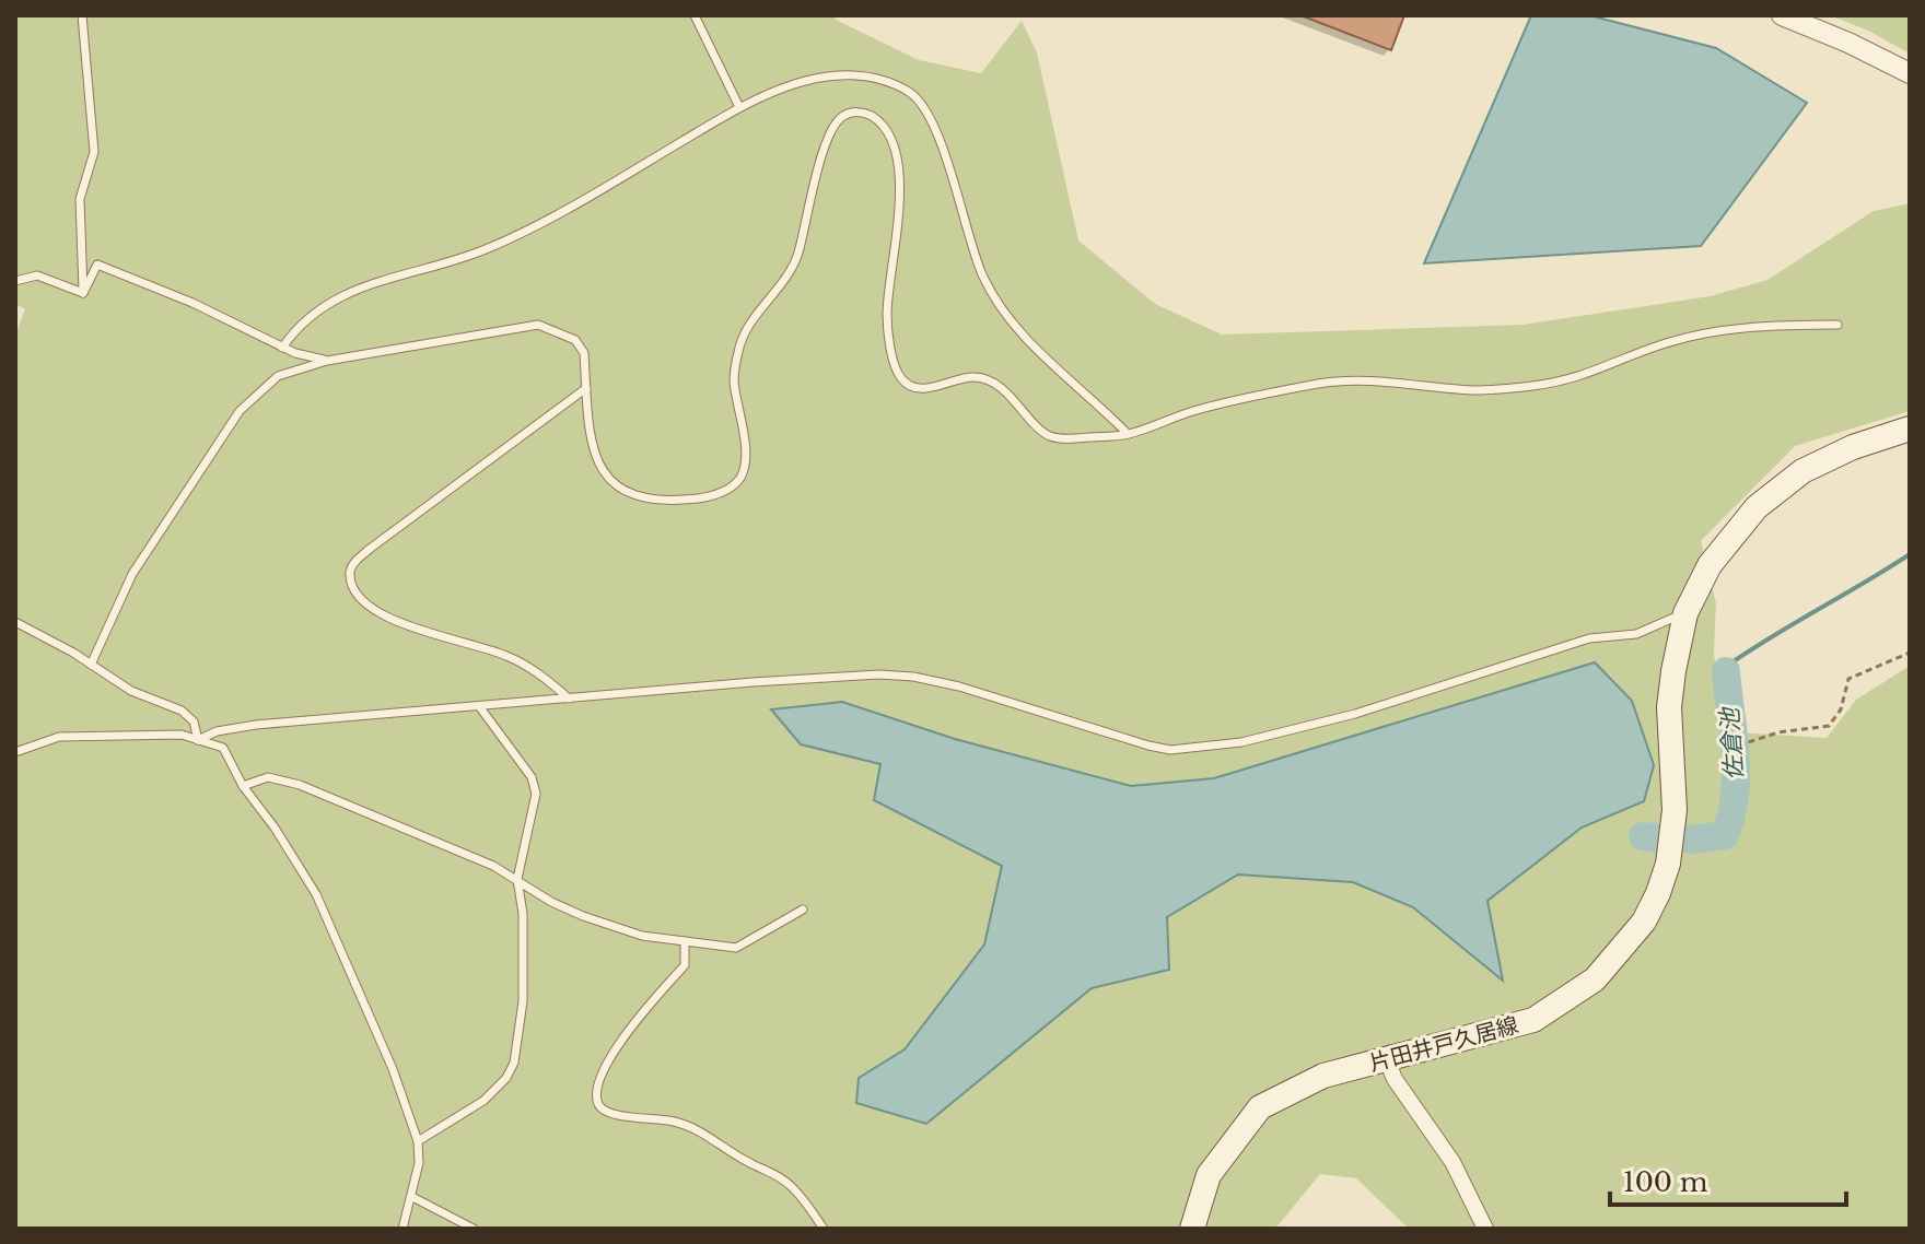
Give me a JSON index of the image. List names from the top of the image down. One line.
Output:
{"streets":{"main road":["片田井戸久居線"]},"water":["佐倉池"],"scale_bar":"100 m"}
